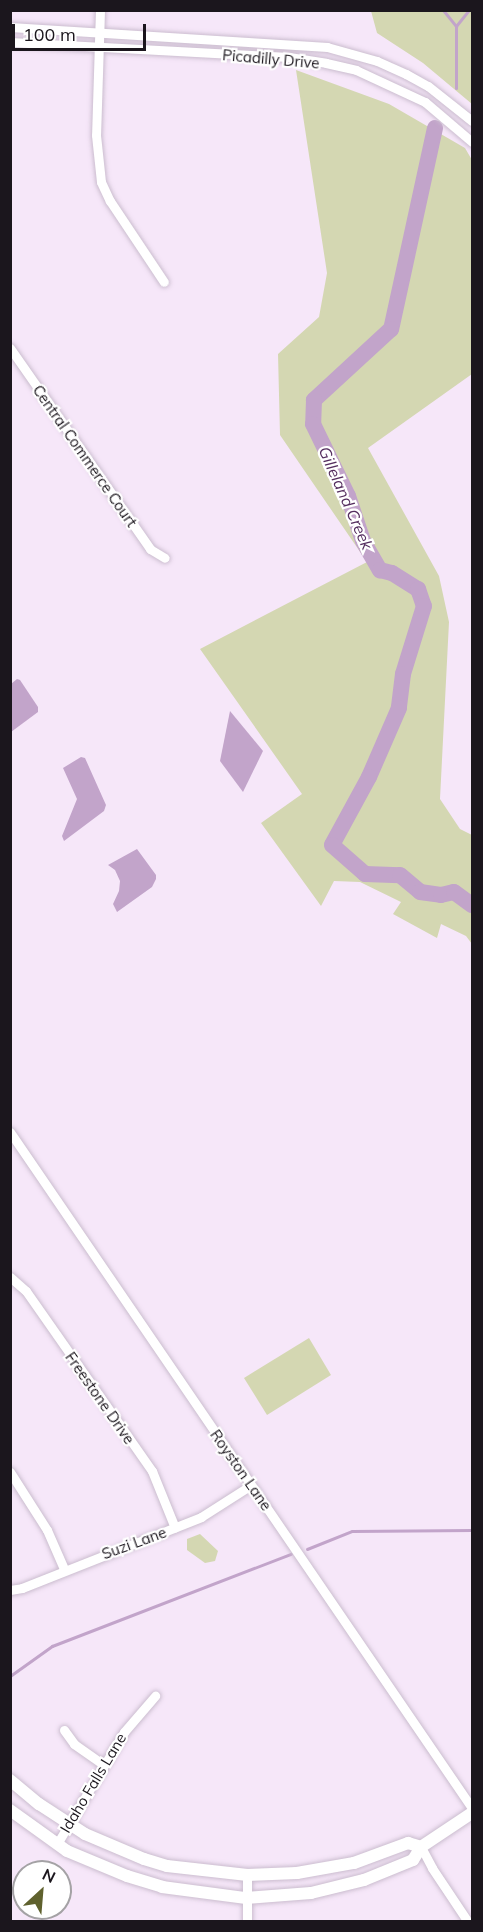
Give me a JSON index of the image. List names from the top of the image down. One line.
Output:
{"streets":{"street":["Picadilly Drive","Central Commerce Court","Freestone Drive","Royston Lane","Suzi Lane","Idaho Falls Lane"]},"crossings":[["Freestone Drive","Suzi Lane"],["Royston Lane","Suzi Lane"]],"water":["Gilleland Creek"],"scale_bar":"100 m","north":"top right"}
